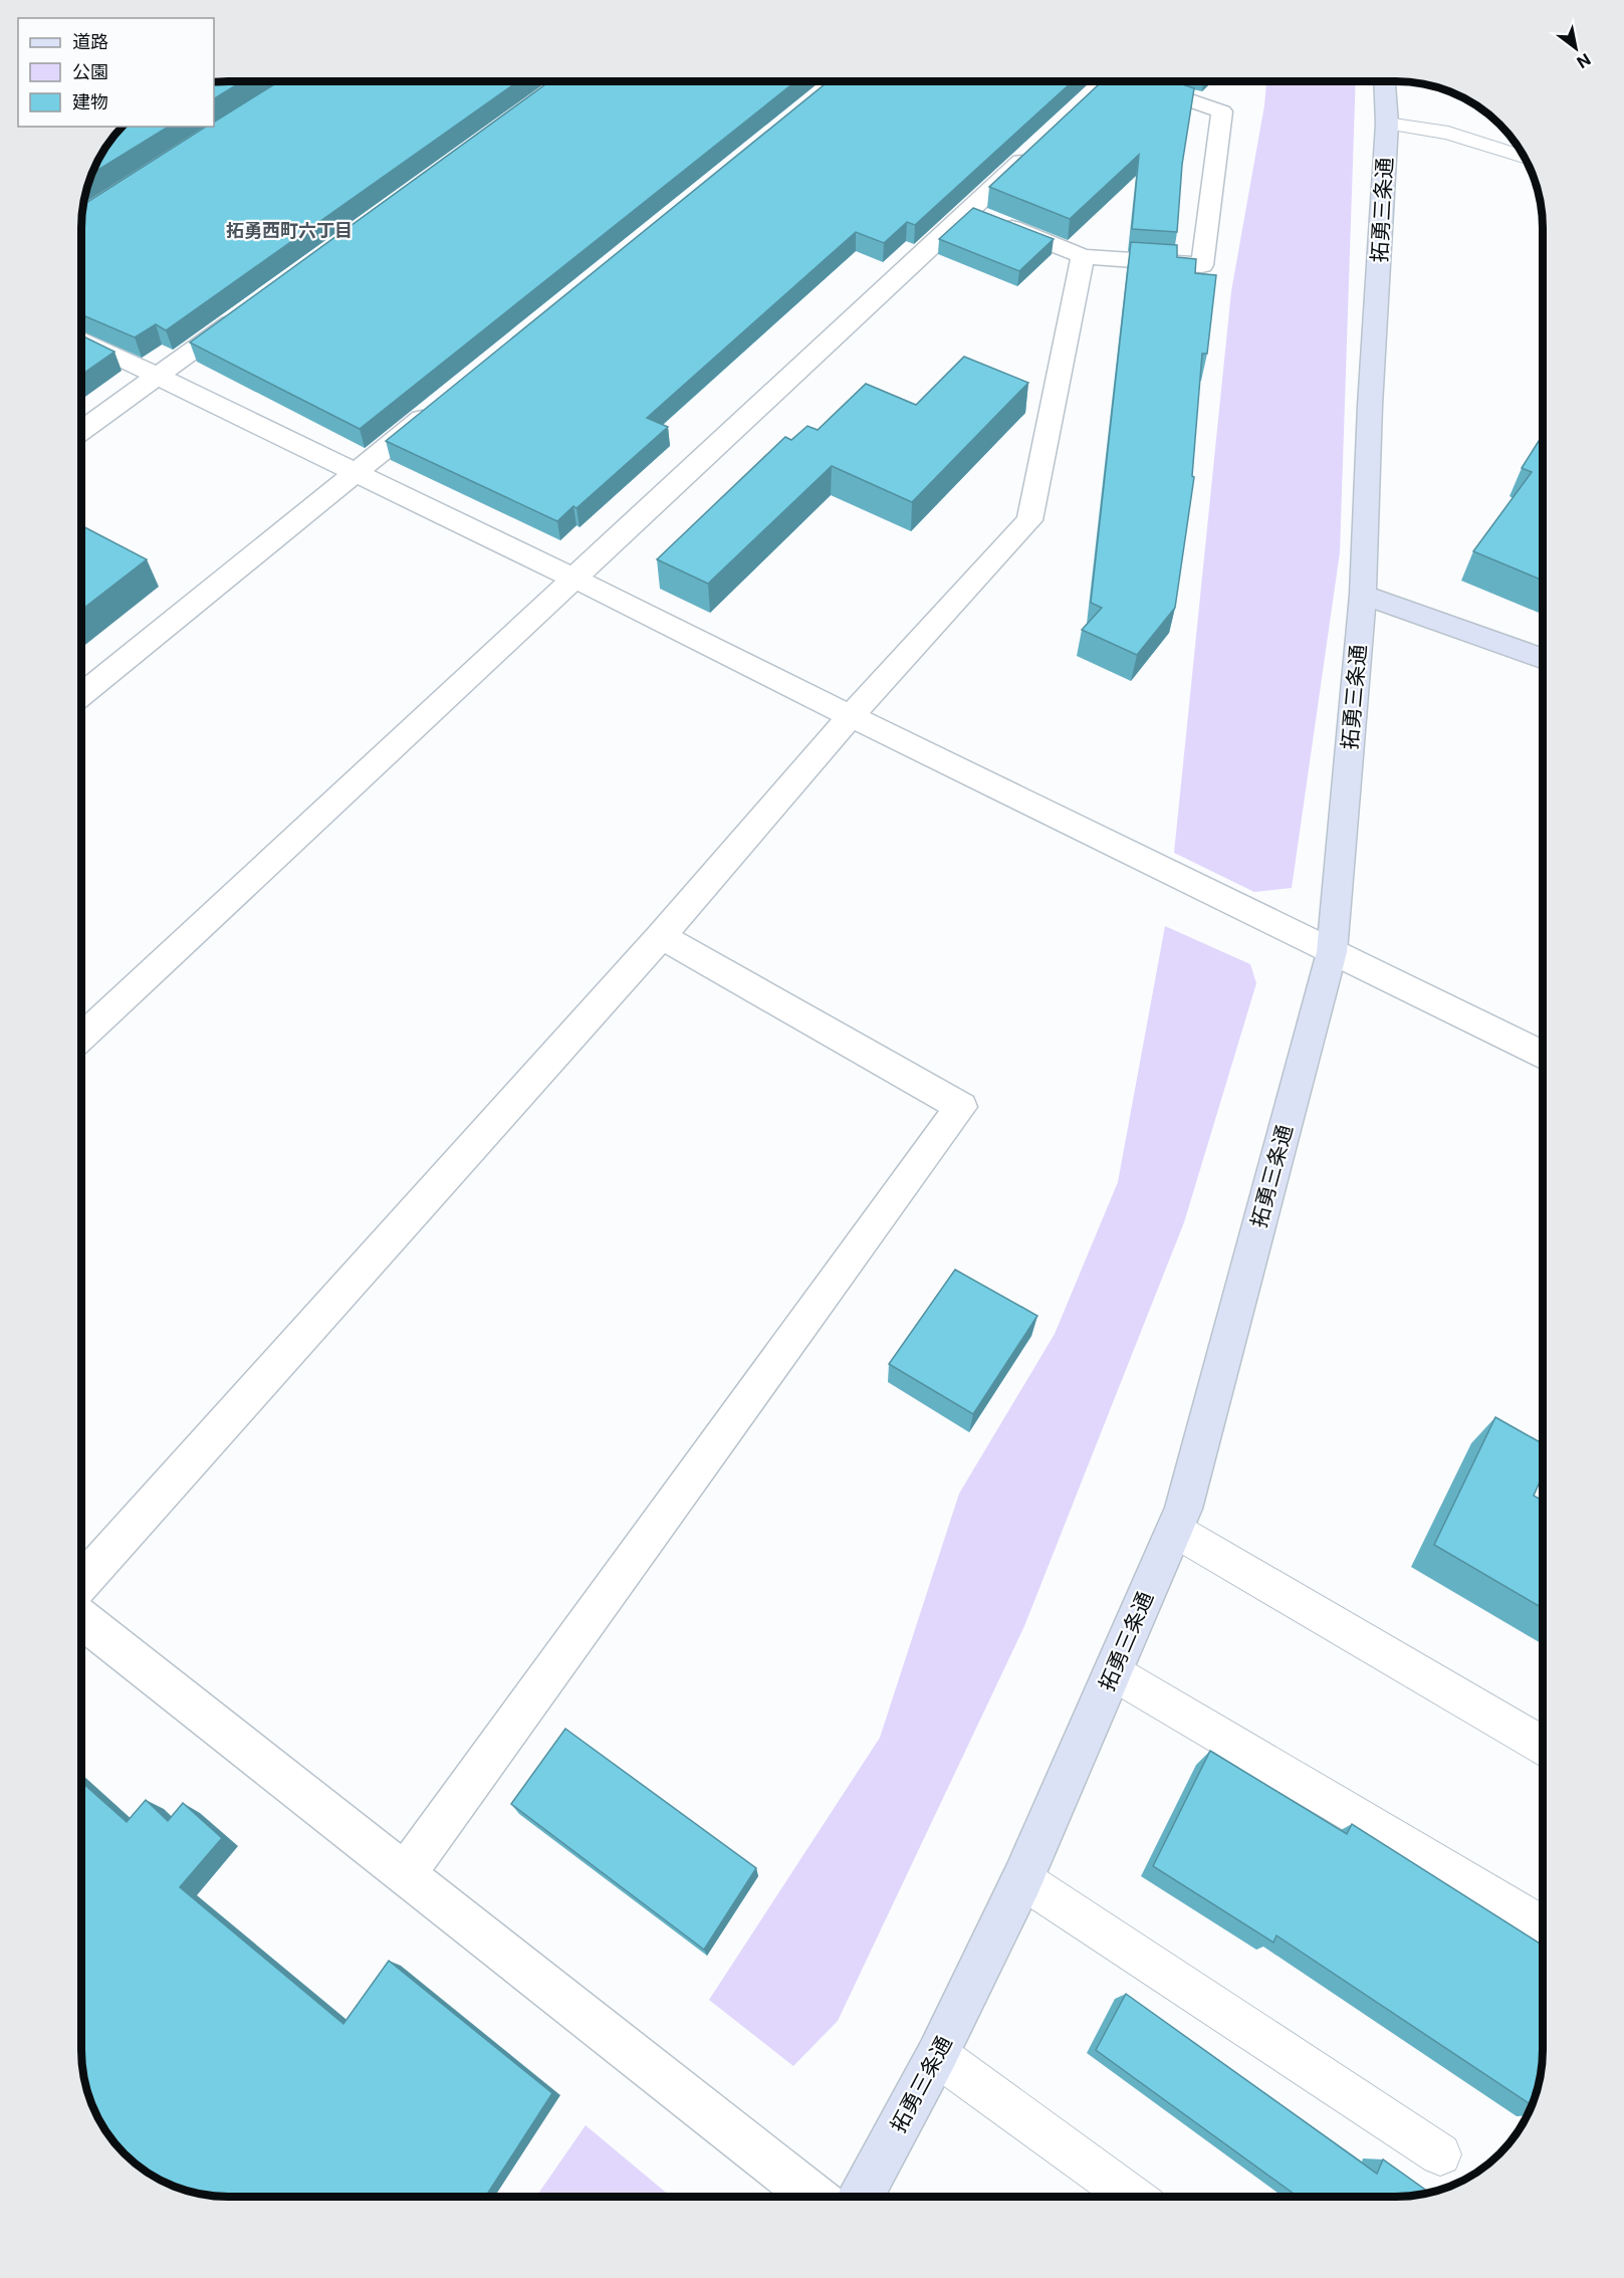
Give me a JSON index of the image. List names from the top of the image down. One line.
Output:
{"streets":{"street":["拓勇三条通"]},"districts":["拓勇西町六丁目"],"legend":["道路","公園","建物"],"north":"bottom right"}
